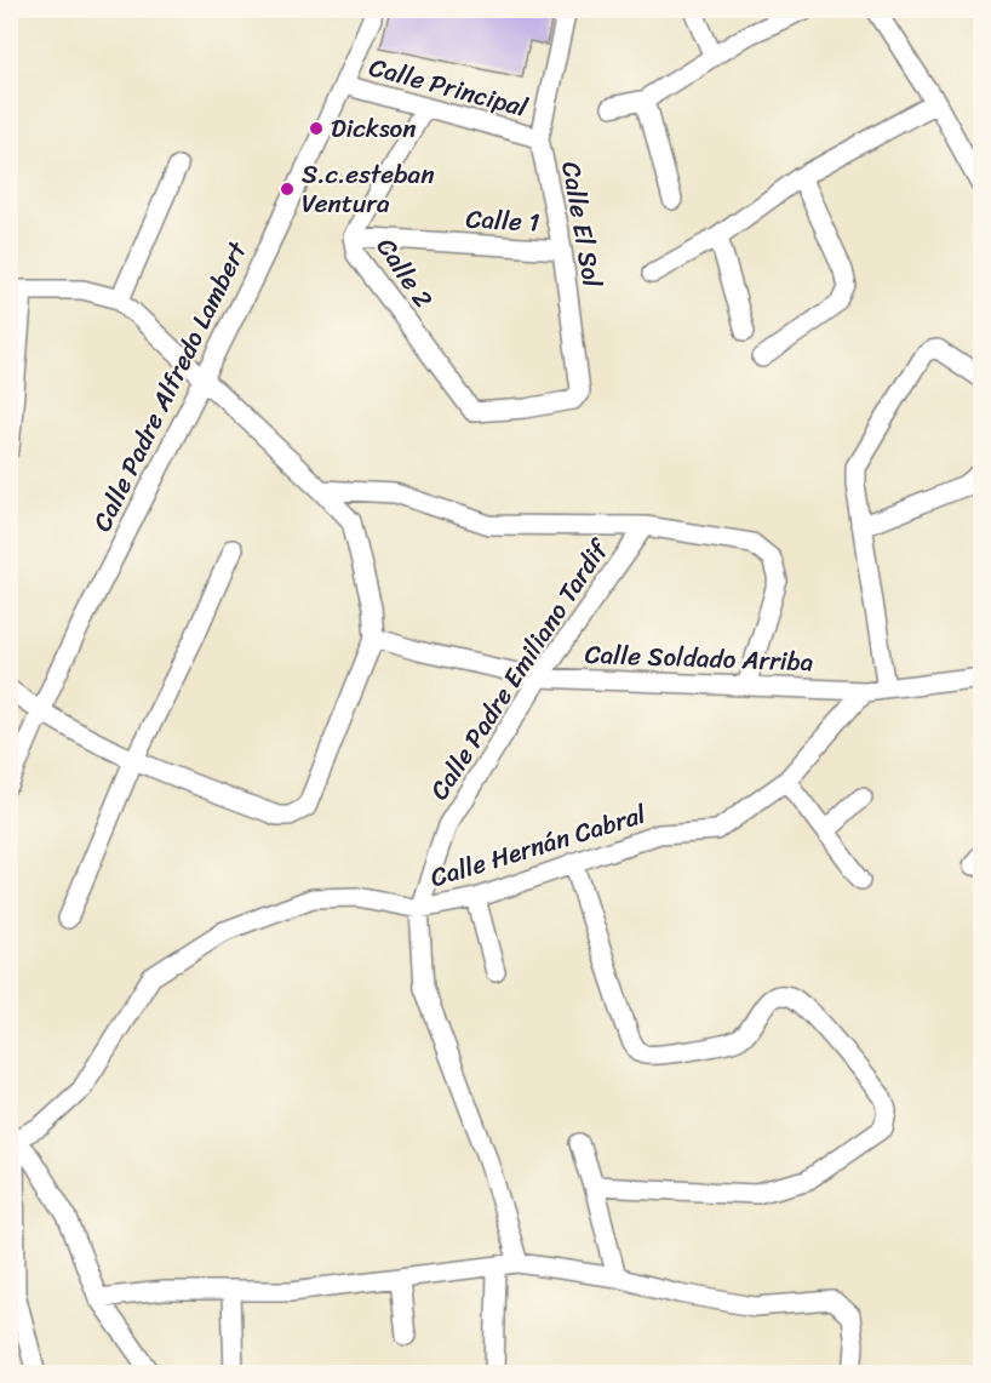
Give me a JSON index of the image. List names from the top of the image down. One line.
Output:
{"streets":{"street":["Calle Principal","Calle 1","Calle El Sol","Calle 2","Calle Padre Alfredo Lambert","Calle Soldado Arriba","Calle Padre Emiliano Tardif","Calle Hernán Cabral"]},"crossings":[["Calle Principal","Calle El Sol"],["Calle Principal","Calle 2"],["Calle Principal","Calle Padre Alfredo Lambert"],["Calle 1","Calle El Sol"],["Calle 1","Calle 2"],["Calle El Sol","Calle 2"],["Calle Soldado Arriba","Calle Padre Emiliano Tardif"],["Calle Soldado Arriba","Calle Hernán Cabral"],["Calle Padre Emiliano Tardif","Calle Hernán Cabral"]],"places":["Dickson","S.c.esteban Ventura"]}
